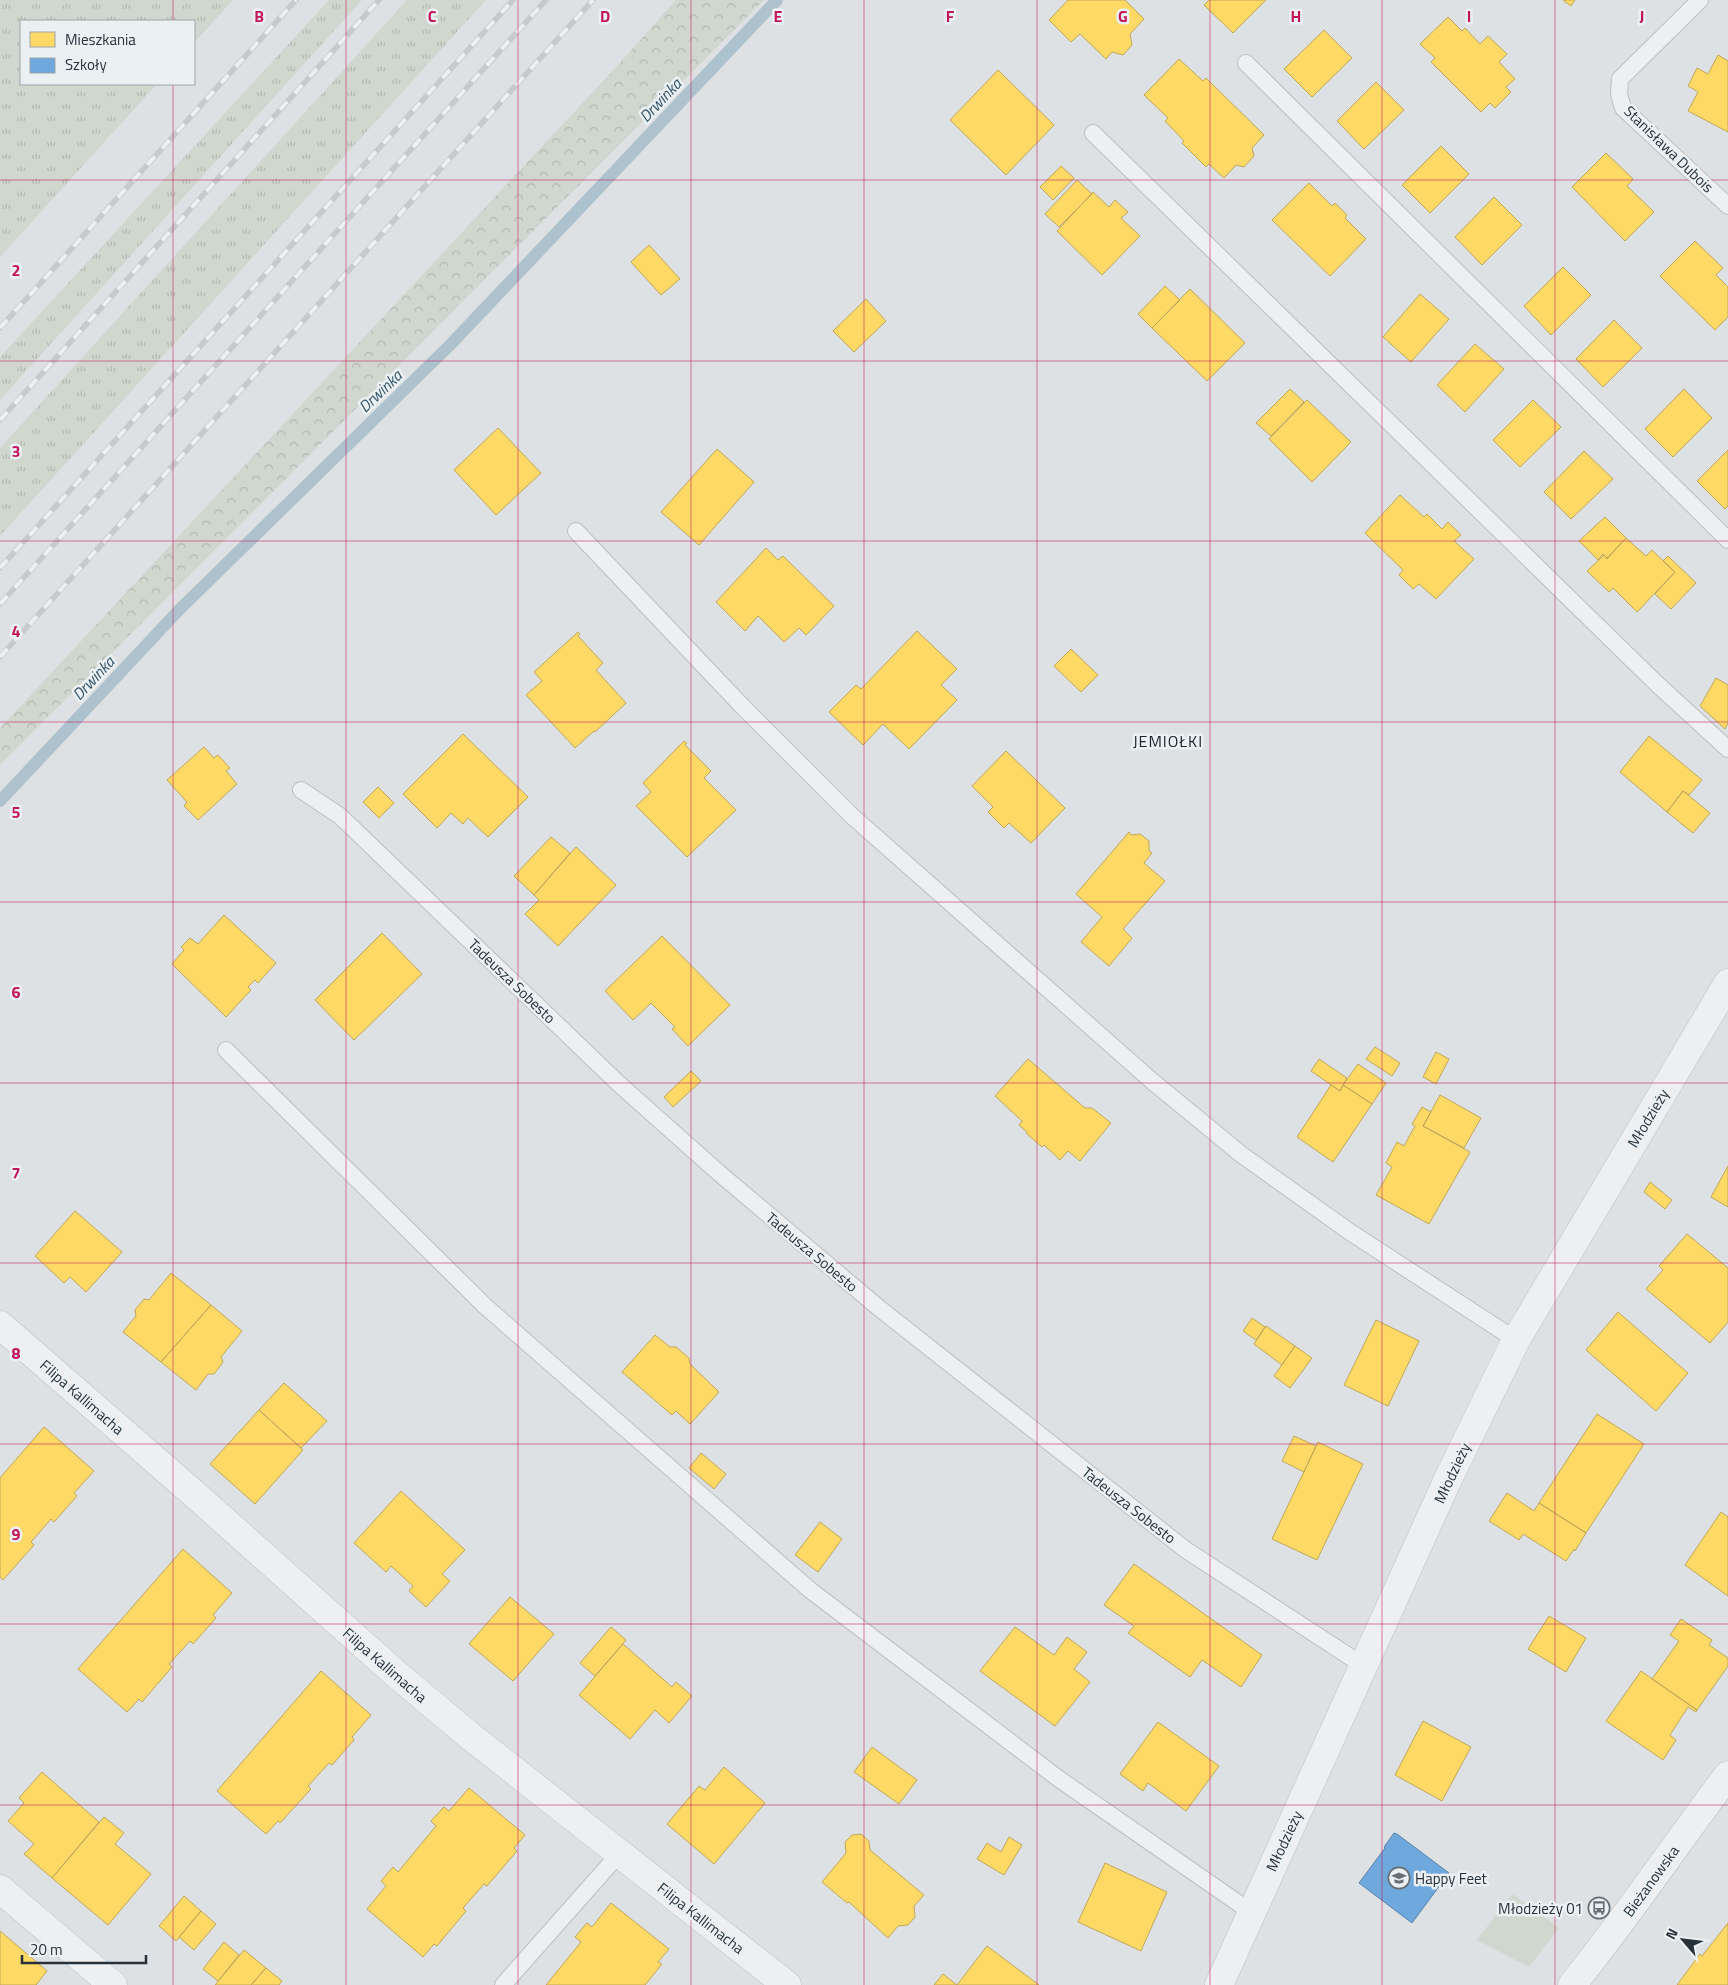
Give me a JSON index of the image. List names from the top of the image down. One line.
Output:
{"streets":{"street":["Młodzieży","Filipa Kallimacha","Bieżanowska"],"lane":["Stanisława Dubois","Tadeusza Sobesto"]},"crossings":[["Tadeusza Sobesto","Młodzieży"]],"districts":["JEMIOŁKI"],"water":["Drwinka"],"places":{"school or university":["Happy Feet"],"bus stop":["Młodzieży 01"]},"legend":["Mieszkania","Szkoły"],"scale_bar":"20 m","north":"top left","grid":{"columns":["B","C","D","E","F","G","H","I","J"],"rows":["2","3","4","5","6","7","8","9"]}}
